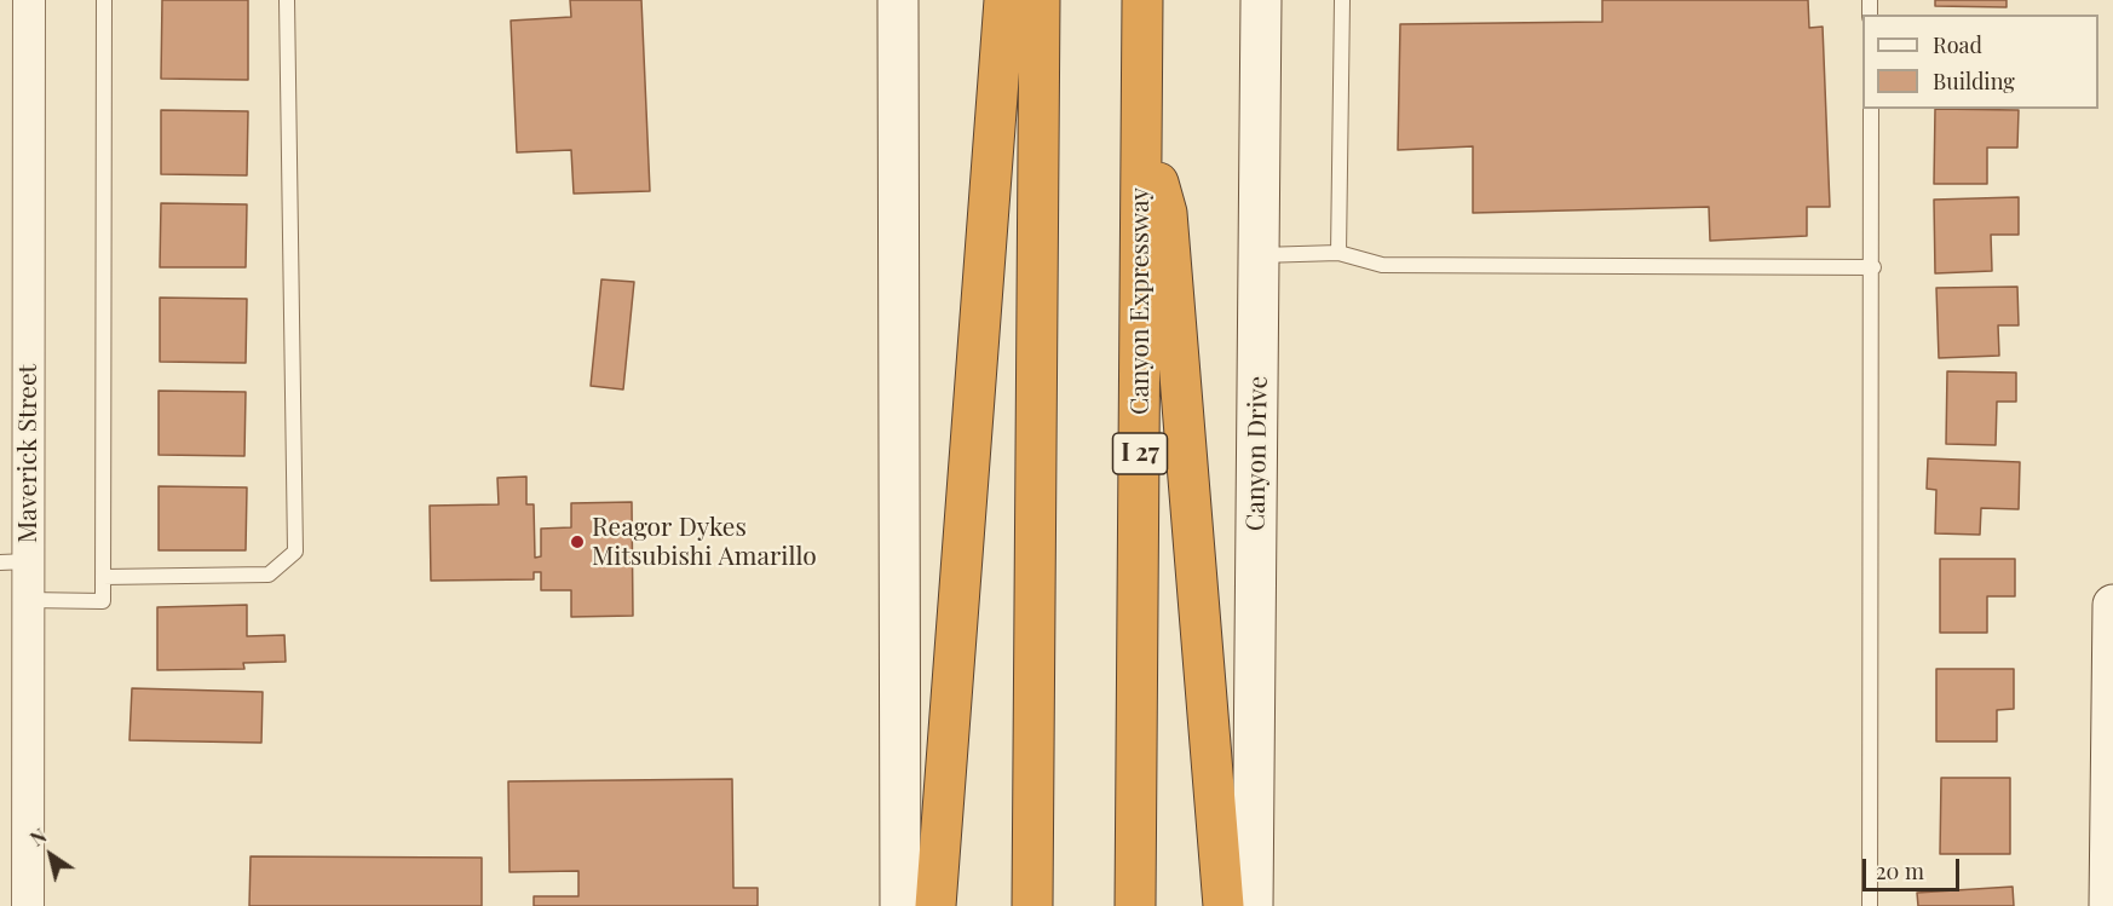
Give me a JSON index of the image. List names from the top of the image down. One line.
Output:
{"streets":{"highway":["Canyon Expressway","I 27"],"main road":["Canyon Drive"],"street":["Maverick Street"]},"places":["Reagor Dykes Mitsubishi Amarillo"],"legend":["Road","Building"],"scale_bar":"20 m","north":"top left"}
